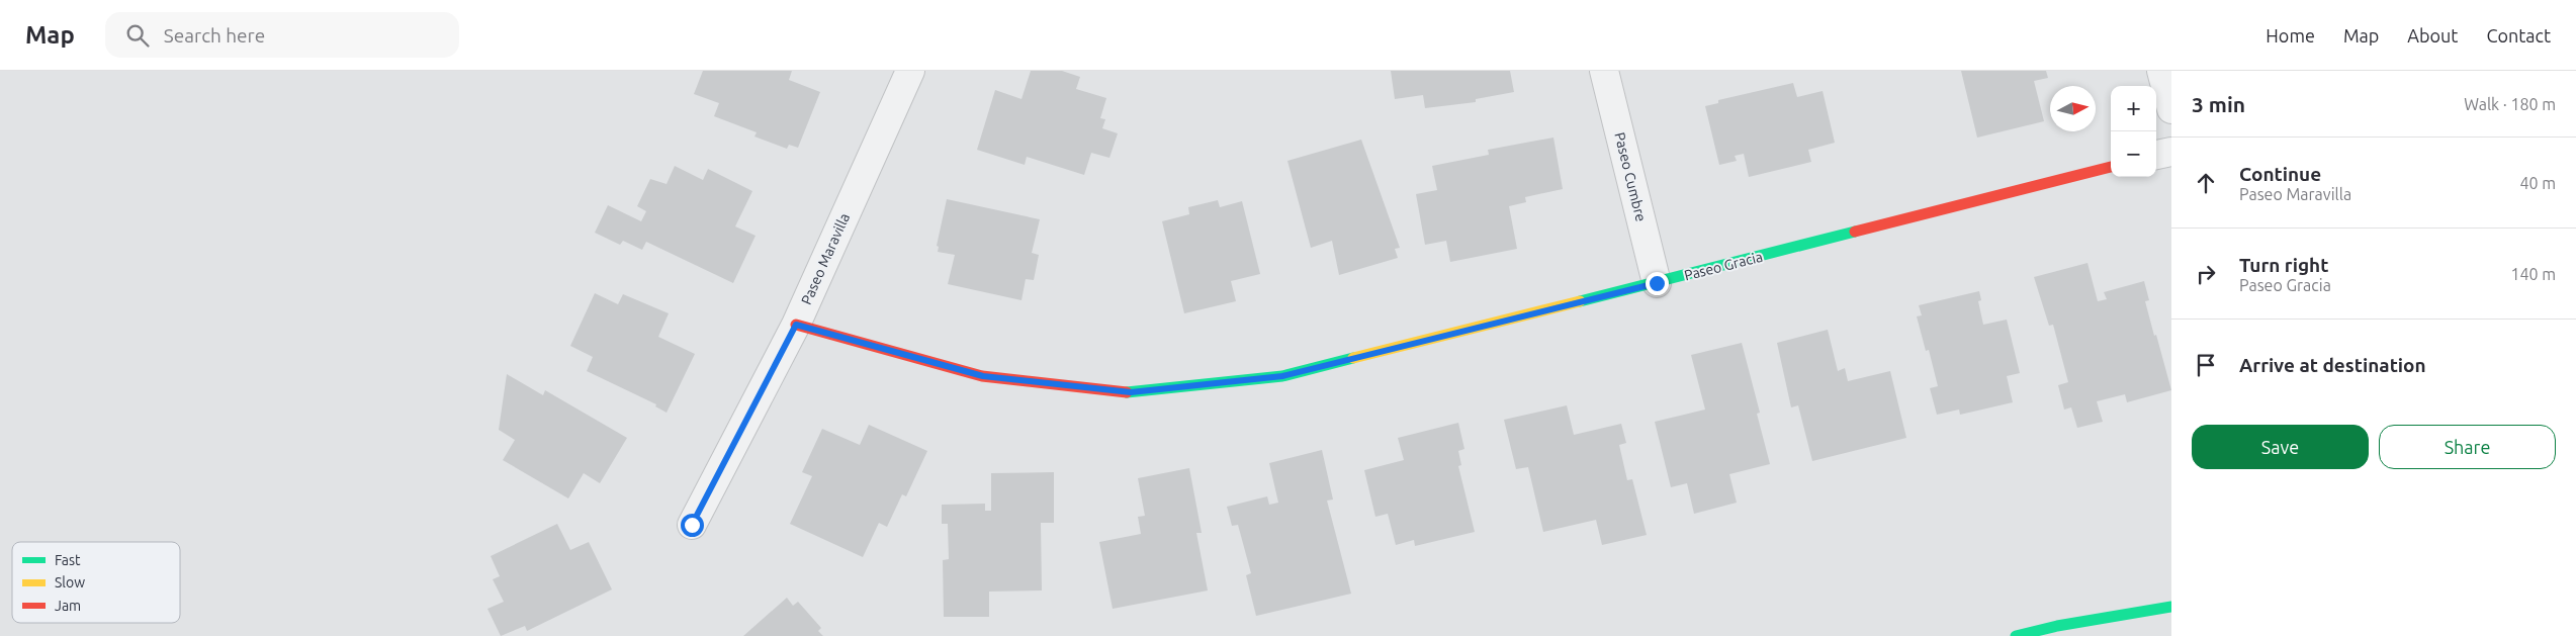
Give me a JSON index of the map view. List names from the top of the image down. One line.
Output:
{"streets":{"street":["Paseo Cumbre","Paseo Maravilla","Paseo Gracia"]},"crossings":[["Paseo Cumbre","Paseo Gracia"],["Paseo Maravilla","Paseo Gracia"]],"legend":["Fast","Slow","Jam"],"north":"right","page":{"header":"Map","search":"Search here","nav":["Home","Map","About","Contact"],"heading":["3 min","Walk · 180 m"],"map_buttons":["+","−"],"list":[["Continue","Paseo Maravilla","40 m"],["Turn right","Paseo Gracia","140 m"],"Arrive at destination"],"buttons":["Save","Share"]}}
